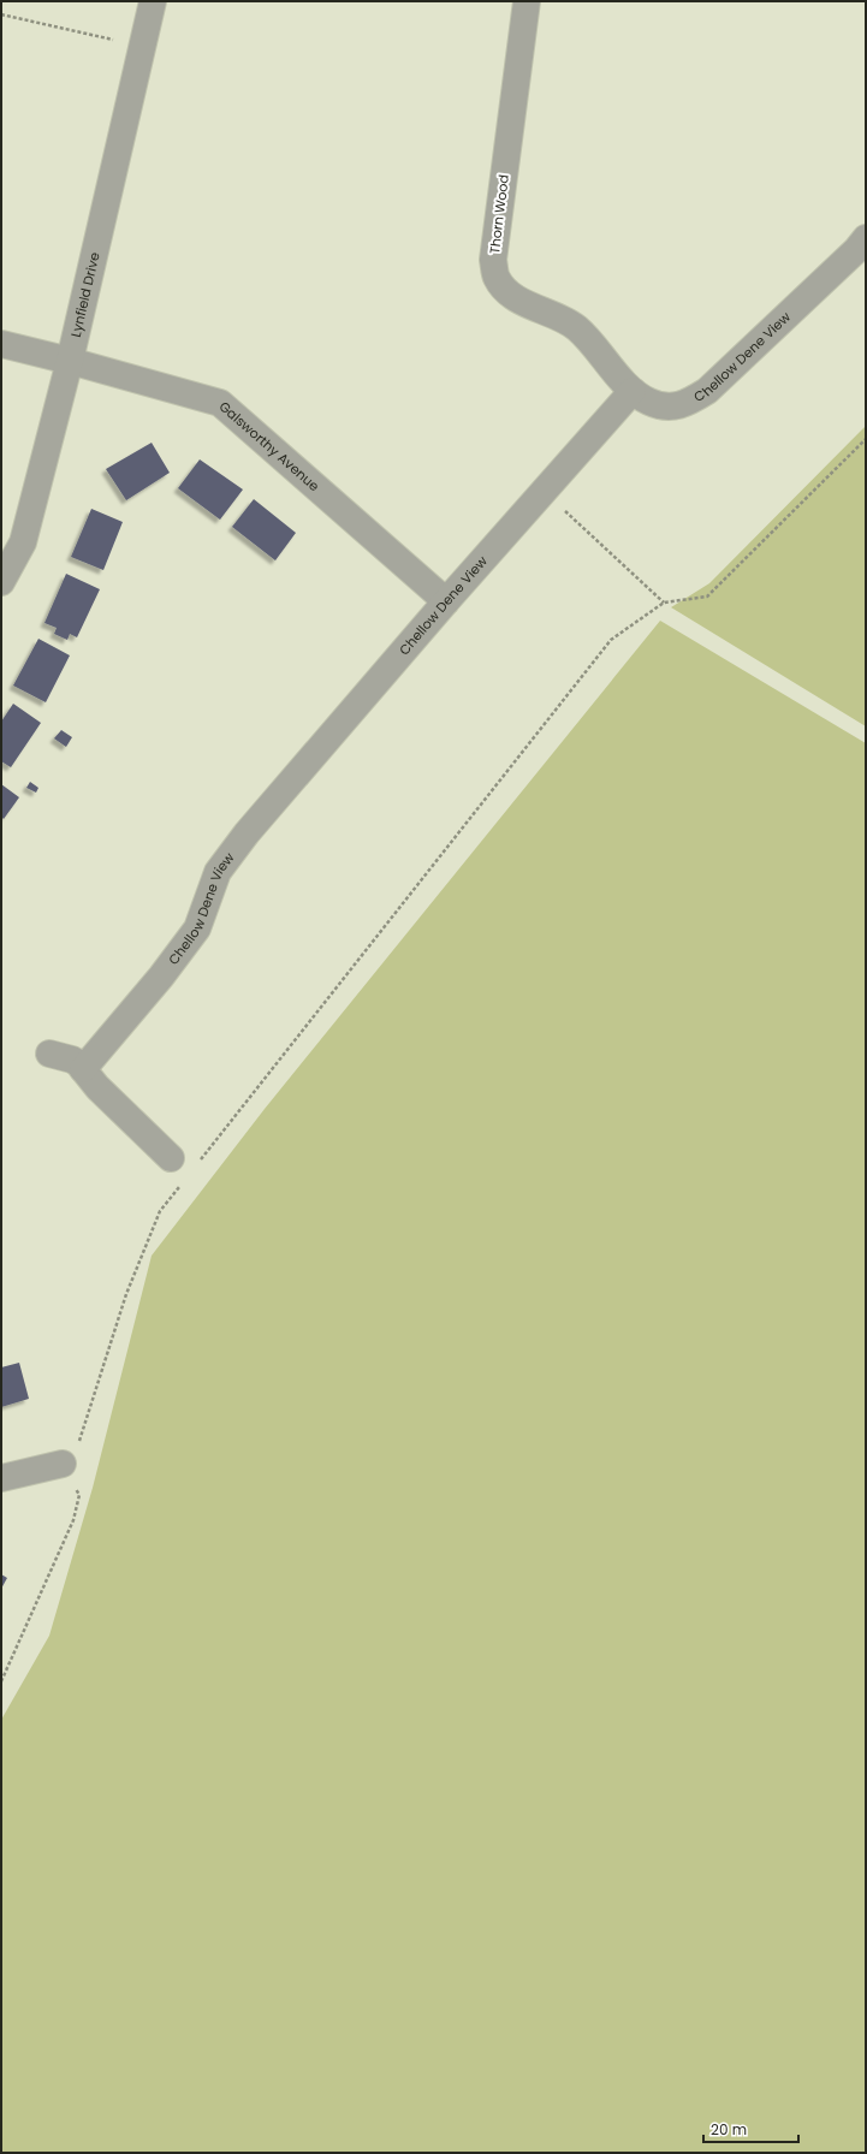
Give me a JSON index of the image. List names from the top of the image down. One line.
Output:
{"streets":{"street":["Thorn Wood","Lynfield Drive","Chellow Dene View","Galsworthy Avenue"]},"crossings":[["Thorn Wood","Chellow Dene View"],["Lynfield Drive","Galsworthy Avenue"],["Chellow Dene View","Galsworthy Avenue"]],"scale_bar":"20 m"}
